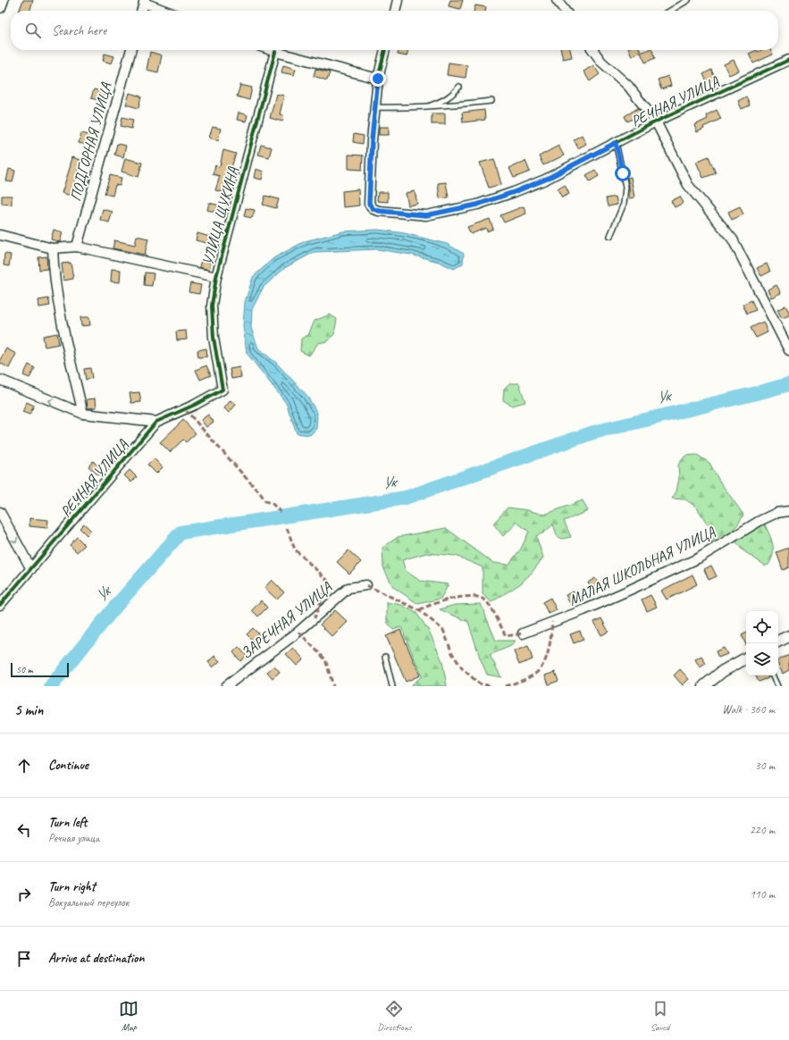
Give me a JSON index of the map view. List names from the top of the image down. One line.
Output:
{"streets":{"street":["РЕЧНАЯ УЛИЦА","ПОДГОРНАЯ УЛИЦА","УЛИЦА ЩУКИНА","МАЛАЯ ШКОЛЬНАЯ УЛИЦА","ЗАРЕЧНАЯ УЛИЦА"]},"crossings":[["РЕЧНАЯ УЛИЦА","УЛИЦА ЩУКИНА"]],"water":["Ук"],"scale_bar":"50 m","page":{"search":"Search here","scale":"50 m","heading":["5 min","Walk · 360 m"],"list":[["Continue","30 m"],["Turn left","Речная улица","220 m"],["Turn right","Вокзальный переулок","110 m"],"Arrive at destination"],"nav":["Map","Directions","Saved"]}}
